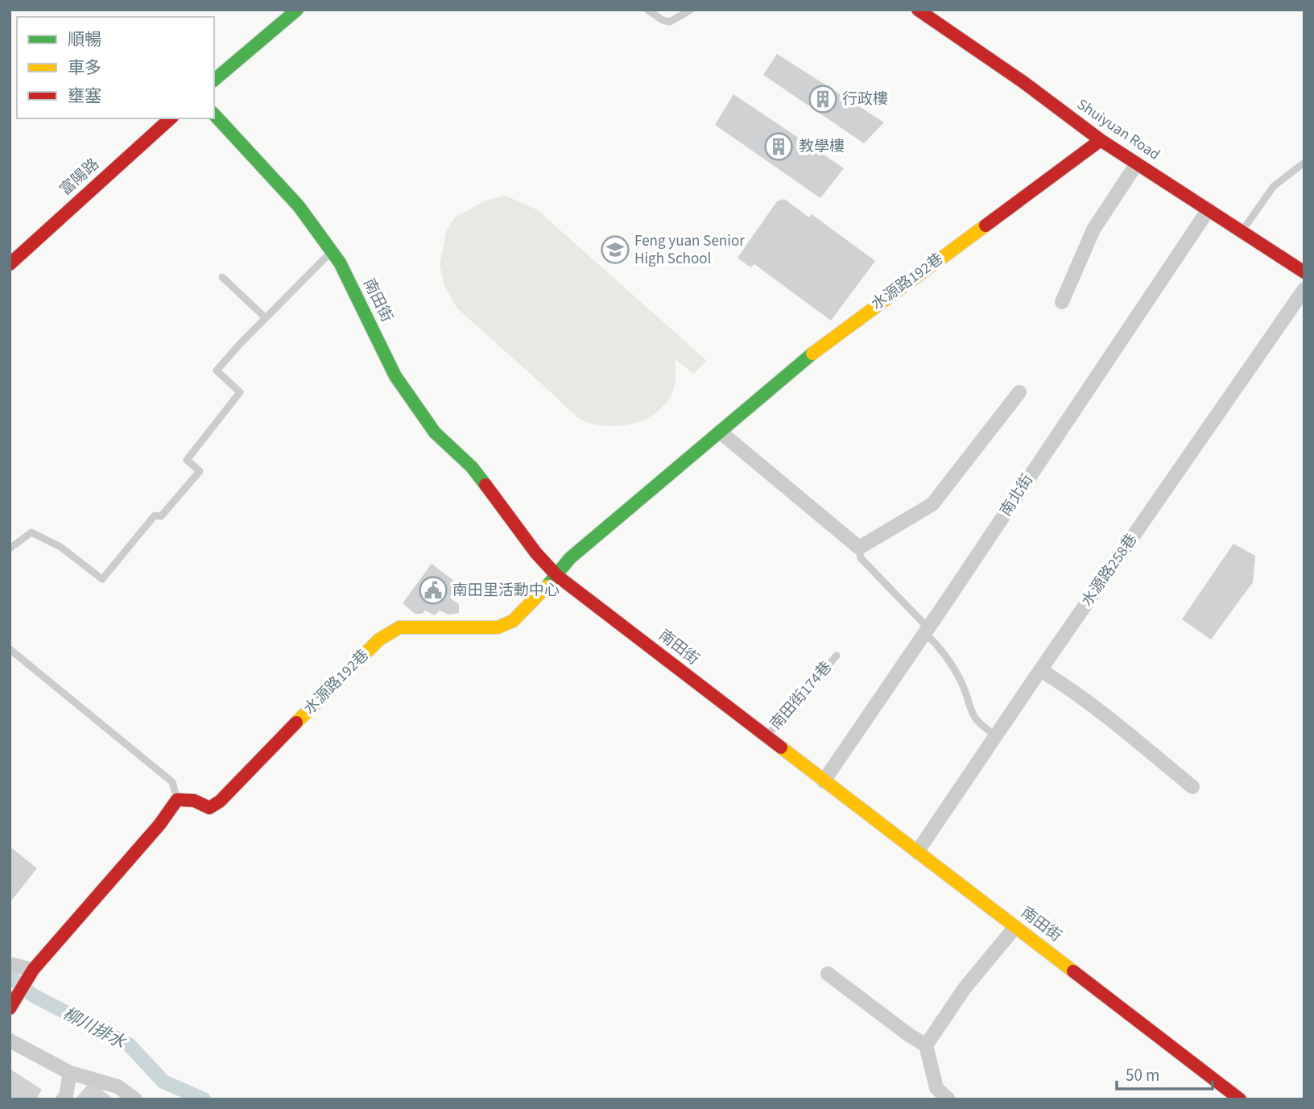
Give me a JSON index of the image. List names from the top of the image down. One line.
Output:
{"streets":{"street":["Shuiyuan Road","富陽路","水源路192巷","南田街","南北街","水源路258巷"],"lane":["南田街174巷"]},"crossings":[["Shuiyuan Road","水源路192巷"],["Shuiyuan Road","南北街"],["水源路192巷","南田街"],["南田街","南北街"],["南田街","水源路258巷"],["南田街","南田街174巷"]],"water":["柳川排水"],"places":{"building":["行政樓","教學樓"],"school or university":["Feng yuan Senior High School"],"public building":["南田里活動中心"]},"legend":["順暢","車多","壅塞"],"scale_bar":"50 m"}
